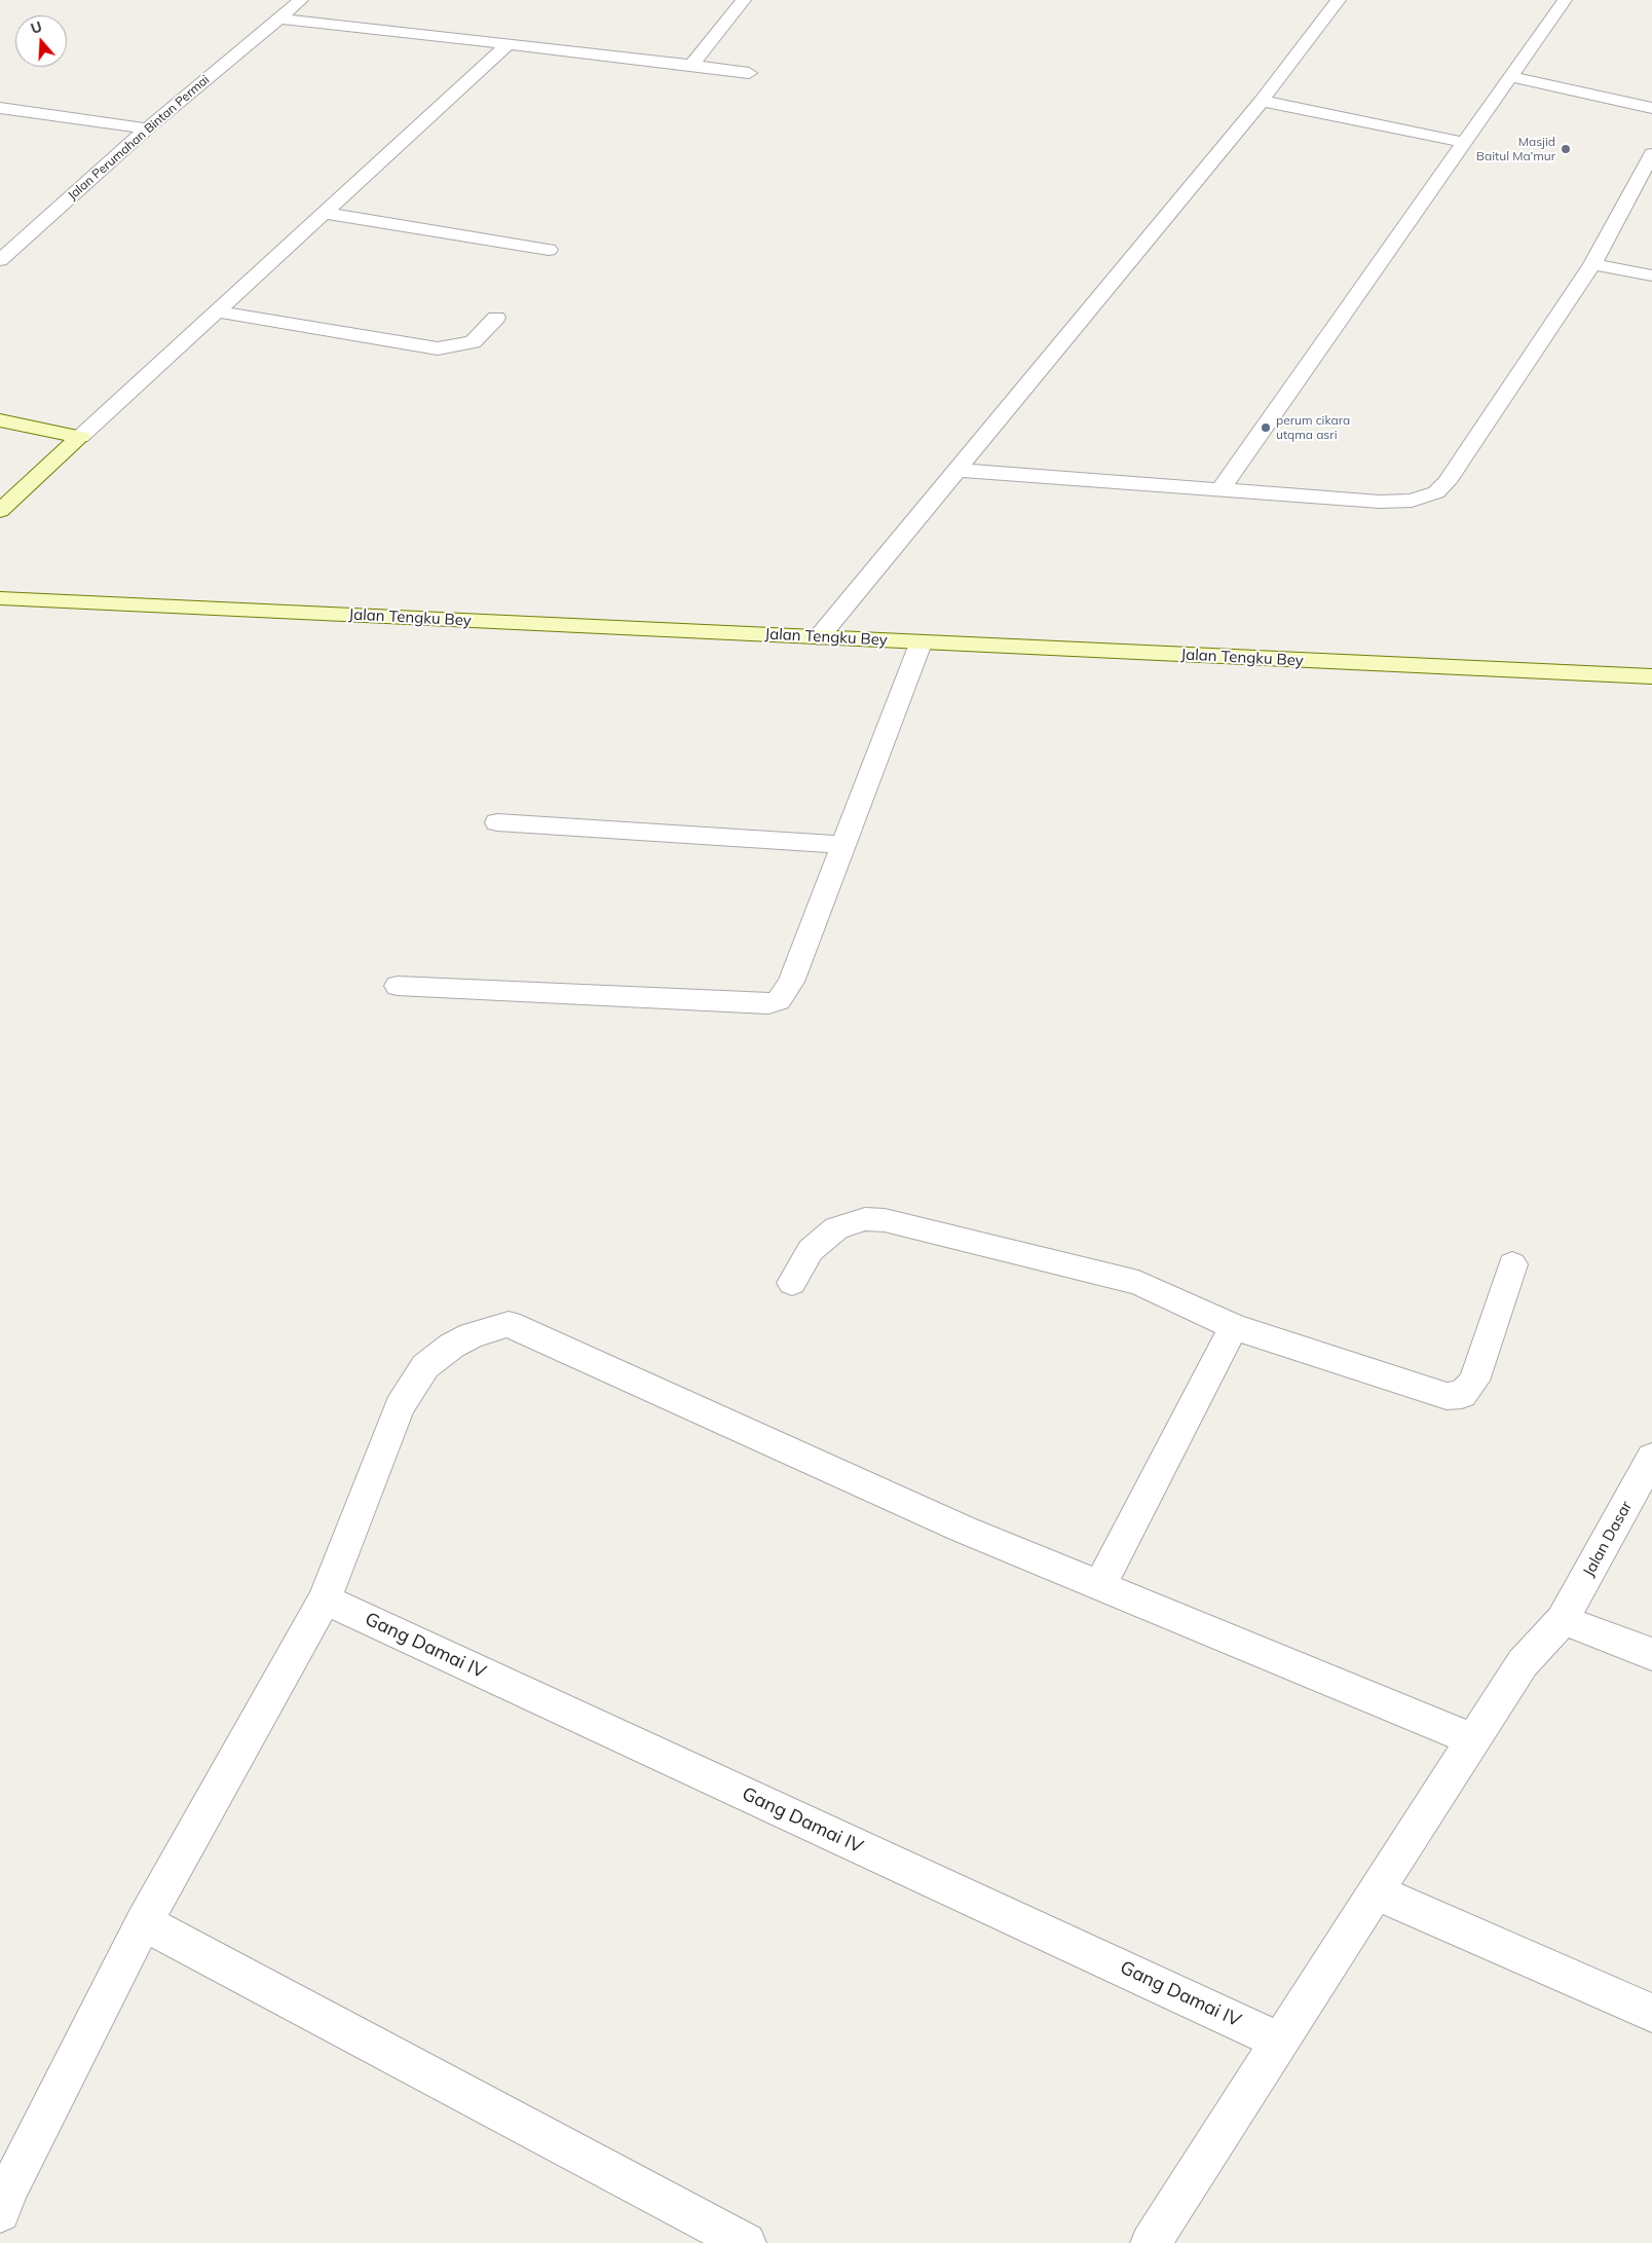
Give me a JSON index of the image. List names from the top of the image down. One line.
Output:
{"streets":{"main road":["Jalan Tengku Bey"],"street":["Jalan Perumahan Bintan Permai","Jalan Dasar","Gang Damai IV"]},"crossings":[["Jalan Dasar","Gang Damai IV"]],"places":["Masjid Baitul Ma’mur","perum cikara utqma asri"],"north":"top"}
